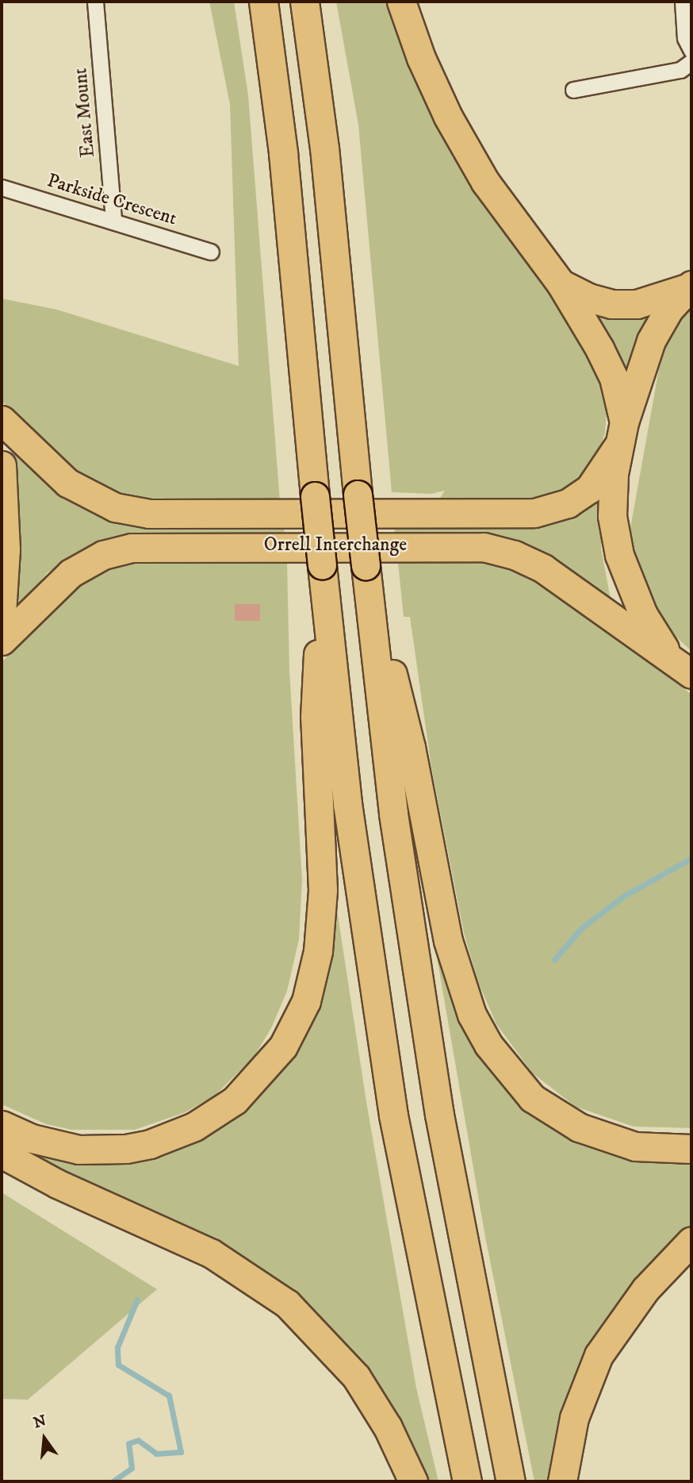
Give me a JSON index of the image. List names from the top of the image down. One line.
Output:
{"streets":{"highway":["Orrell Interchange"],"street":["East Mount","Parkside Crescent"]},"crossings":[["East Mount","Parkside Crescent"]],"north":"top"}
